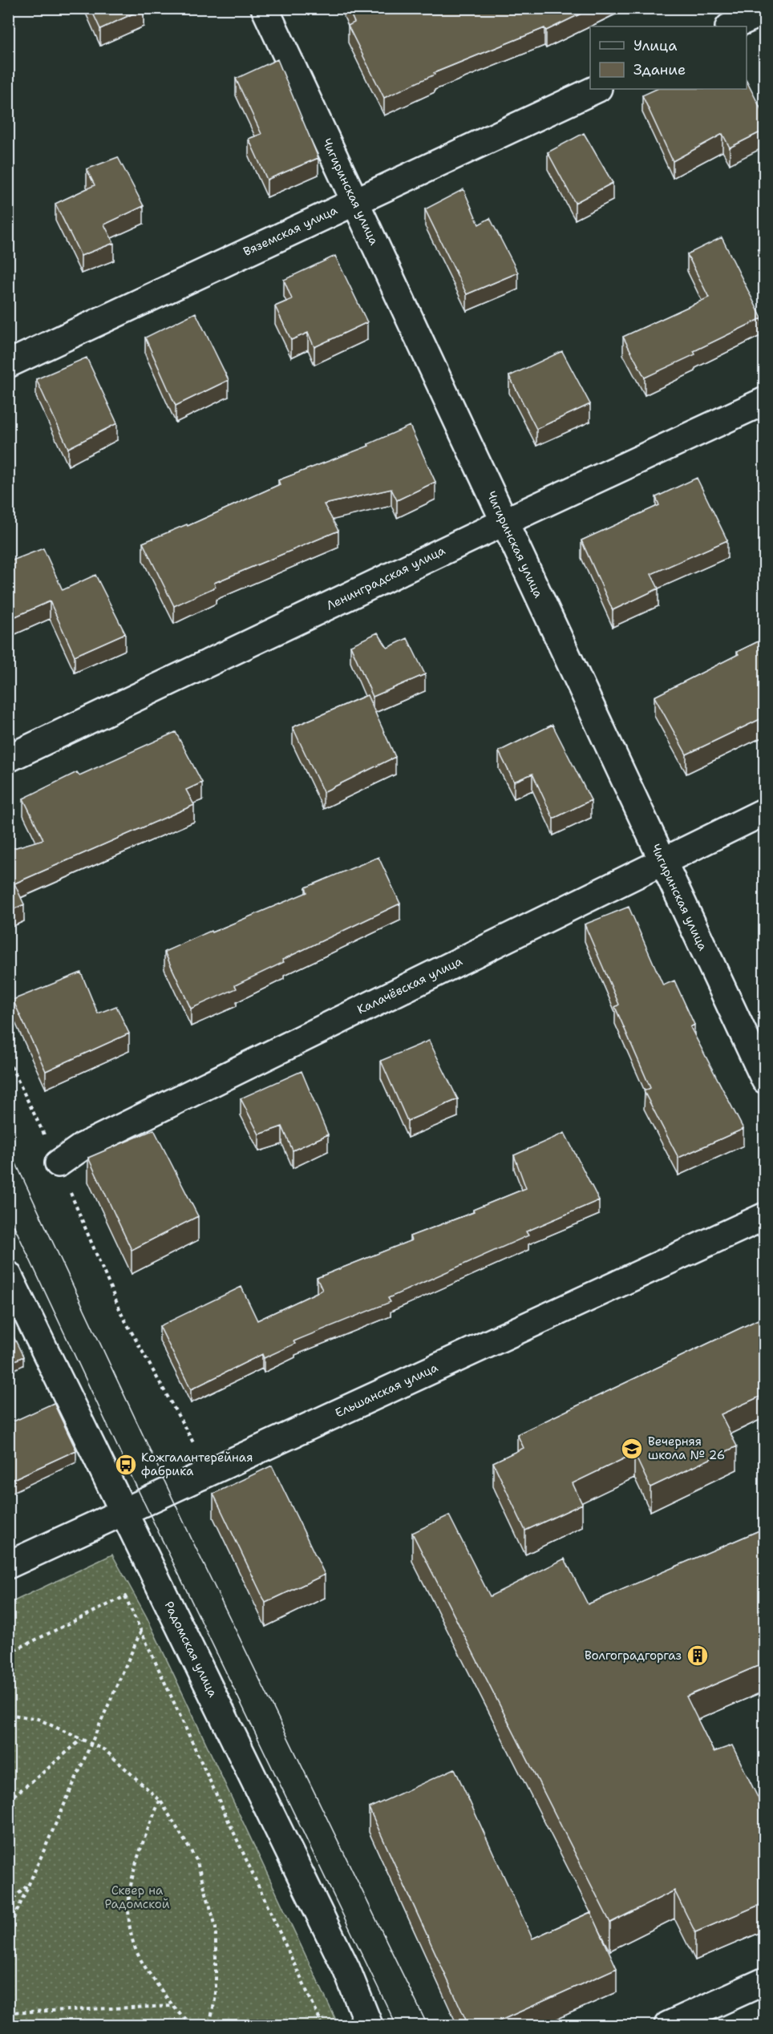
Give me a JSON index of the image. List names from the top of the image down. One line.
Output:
{"streets":{"street":["Чигиринская улица","Вяземская улица","Ленинградская улица","Калачёвская улица","Ельшанская улица","Радомская улица"]},"crossings":[["Чигиринская улица","Вяземская улица"],["Чигиринская улица","Ленинградская улица"],["Чигиринская улица","Калачёвская улица"],["Ельшанская улица","Радомская улица"]],"parks":["Сквер на Радомской"],"places":{"school or university":["Вечерняя школа № 26"],"bus stop":["Кожгалантерейная фабрика"],"building":["Волгоградгоргаз"]},"legend":["Улица","Здание"]}
